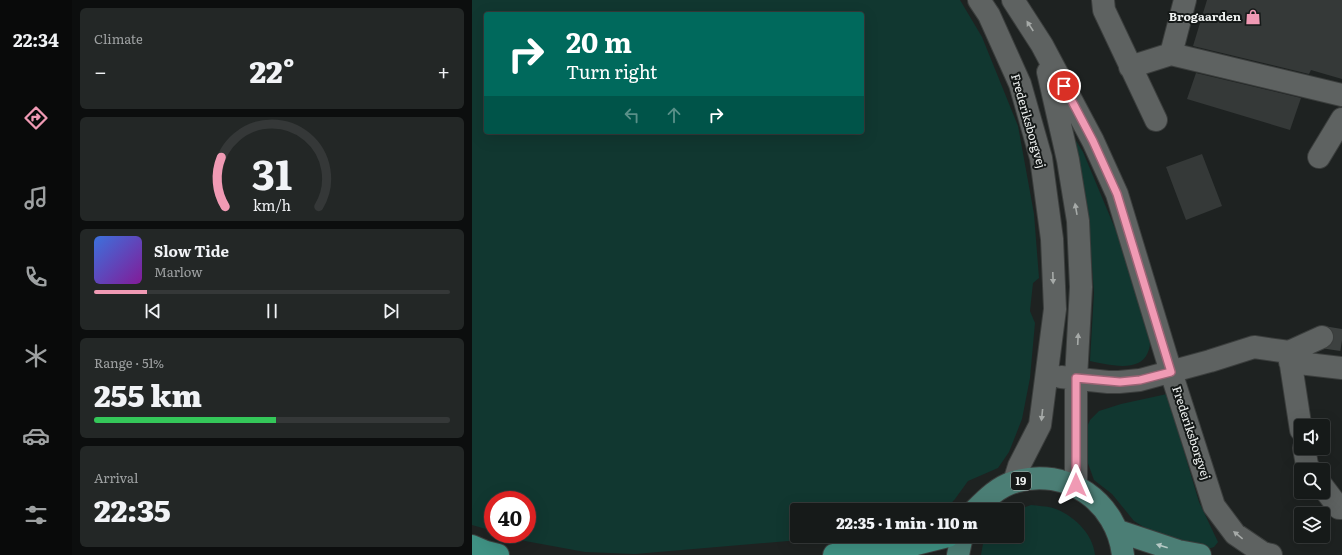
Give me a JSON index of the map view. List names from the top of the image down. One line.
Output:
{"streets":{"main road":["19"],"street":["Frederiksborgvej"]},"crossings":[["Frederiksborgvej","19"]],"places":{"shop":["Brogaarden"]},"page":{"tabs":"22:34","tile":["Climate",["Range · 51%","255 km"],["Arrival","22:35"]],"turn":["20 m","Turn right"],"heat":["−","22°","+"],"song":["Slow Tide","Marlow"],"limit":"40","trip":"22:35 · 1 min · 110 m","gauge":["31","km/h"]}}
